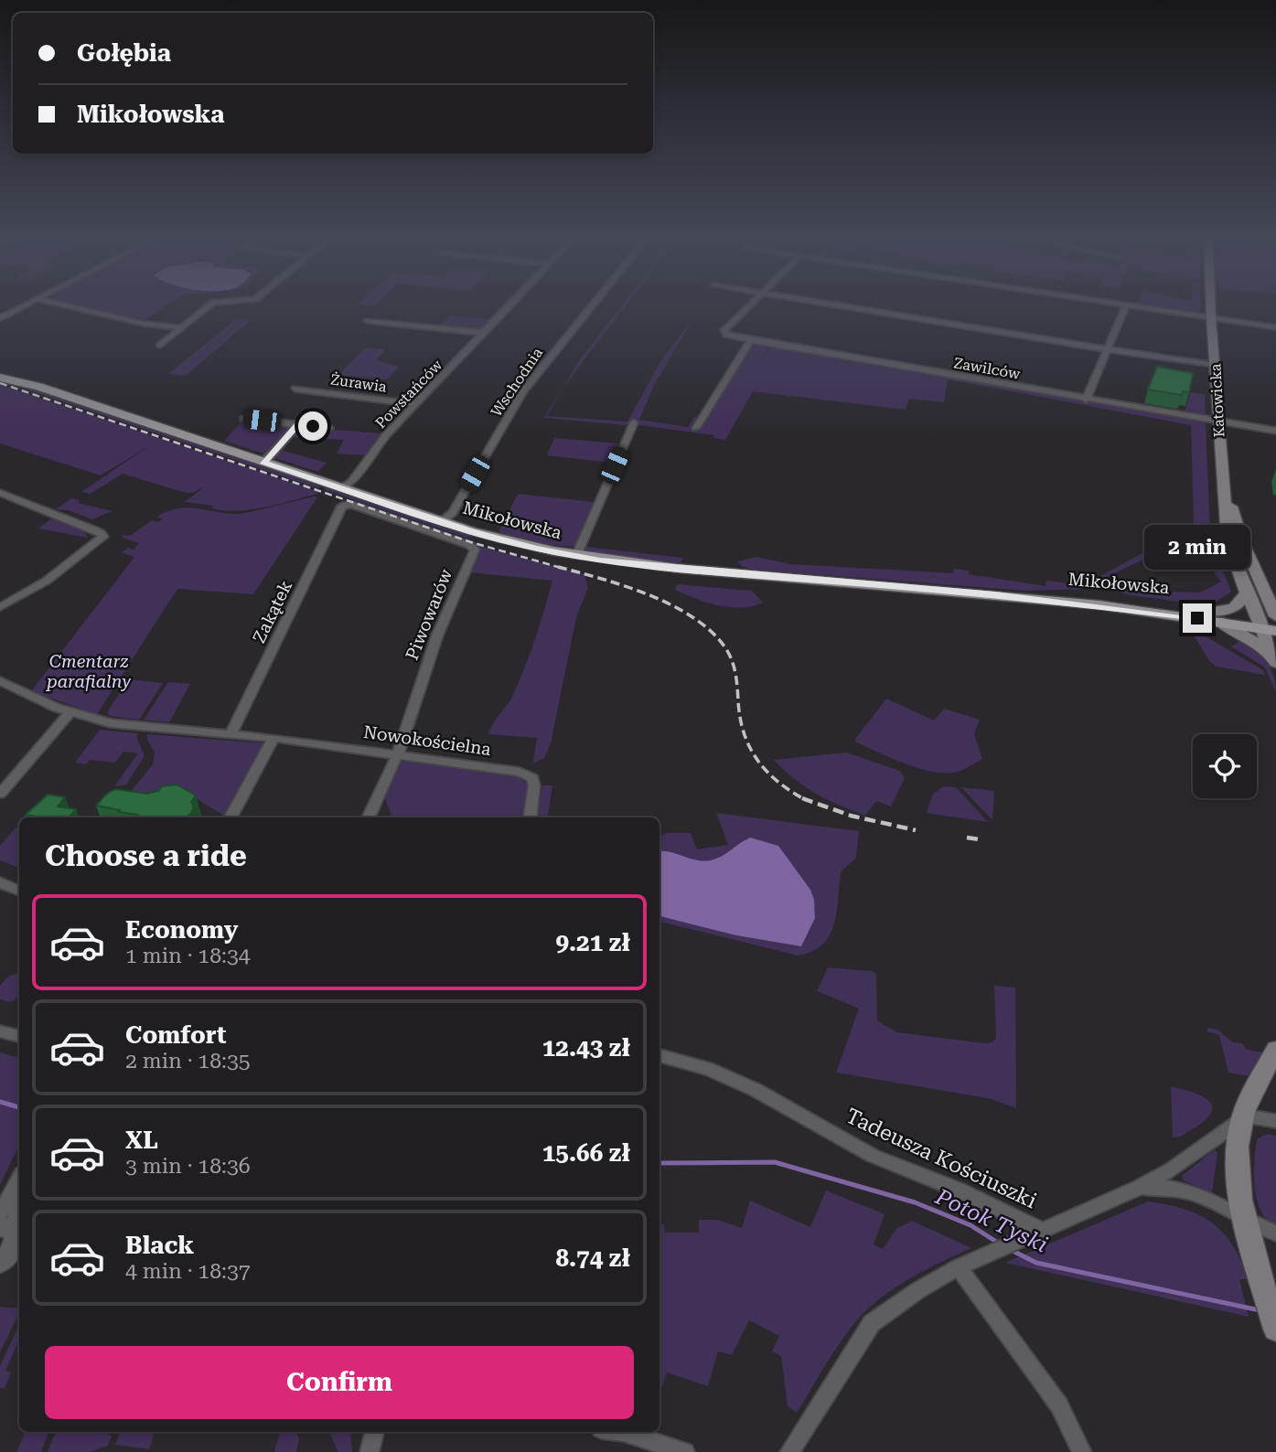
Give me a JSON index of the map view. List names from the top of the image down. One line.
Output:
{"streets":{"main road":["Katowicka","Mikołowska"],"street":["Zawilców","Wschodnia","Żurawia","Powstańców","Zakątek","Piwowarów","Nowokościelna","Tadeusza Kościuszki"]},"crossings":[["Zawilców","Katowicka"],["Wschodnia","Mikołowska"],["Żurawia","Powstańców"],["Powstańców","Mikołowska"],["Katowicka","Mikołowska"],["Zakątek","Piwowarów"],["Zakątek","Nowokościelna"],["Piwowarów","Nowokościelna"]],"water":["Potok Tyski"],"parks":["Cmentarz parafialny"],"page":{"banner":["Gołębia","Mikołowska"],"bubble":"2 min","heading":"Choose a ride","list":[{"name":"Economy","note":"1 min · 18:34","value":"9.21 zł"},{"name":"Comfort","note":"2 min · 18:35","value":"12.43 zł"},{"name":"XL","note":"3 min · 18:36","value":"15.66 zł"},{"name":"Black","note":"4 min · 18:37","value":"8.74 zł"}],"buttons":"Confirm"}}
